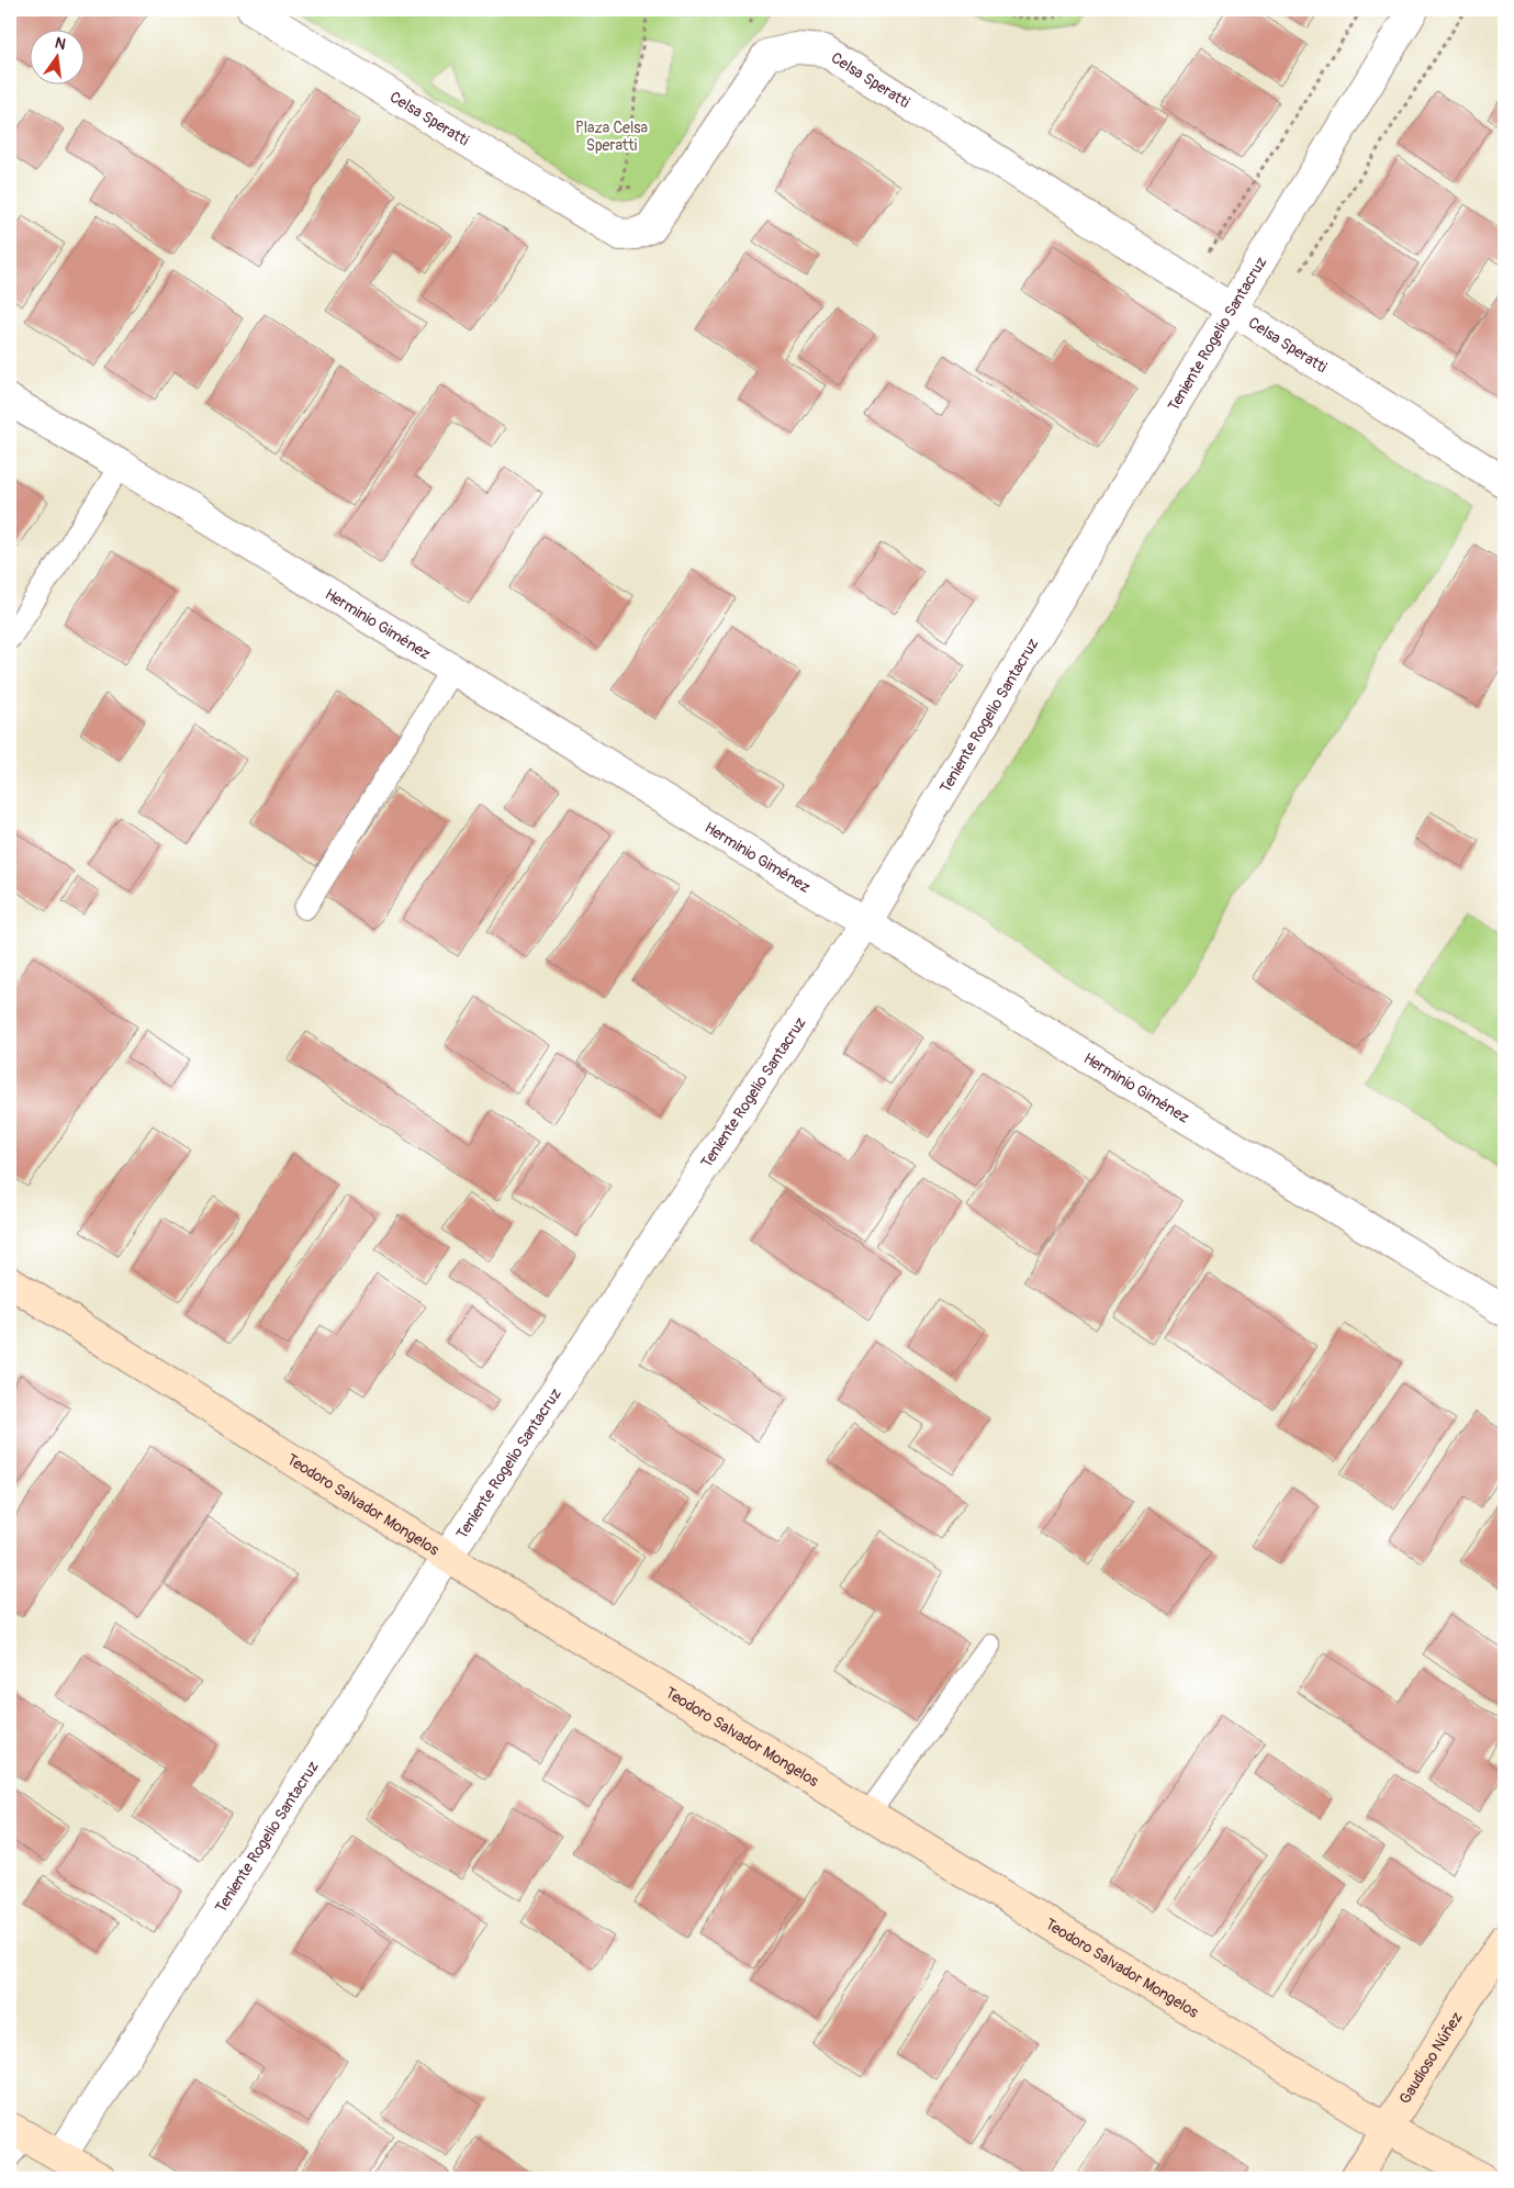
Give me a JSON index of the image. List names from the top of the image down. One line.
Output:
{"streets":{"street":["Celsa Speratti","Teniente Rogelio Santacruz","Herminio Giménez","Teodoro Salvador Mongelos","Gaudioso Núñez"]},"crossings":[["Celsa Speratti","Teniente Rogelio Santacruz"],["Teniente Rogelio Santacruz","Herminio Giménez"],["Teniente Rogelio Santacruz","Teodoro Salvador Mongelos"],["Teodoro Salvador Mongelos","Gaudioso Núñez"]],"parks":["Plaza Celsa Speratti"],"north":"top"}
